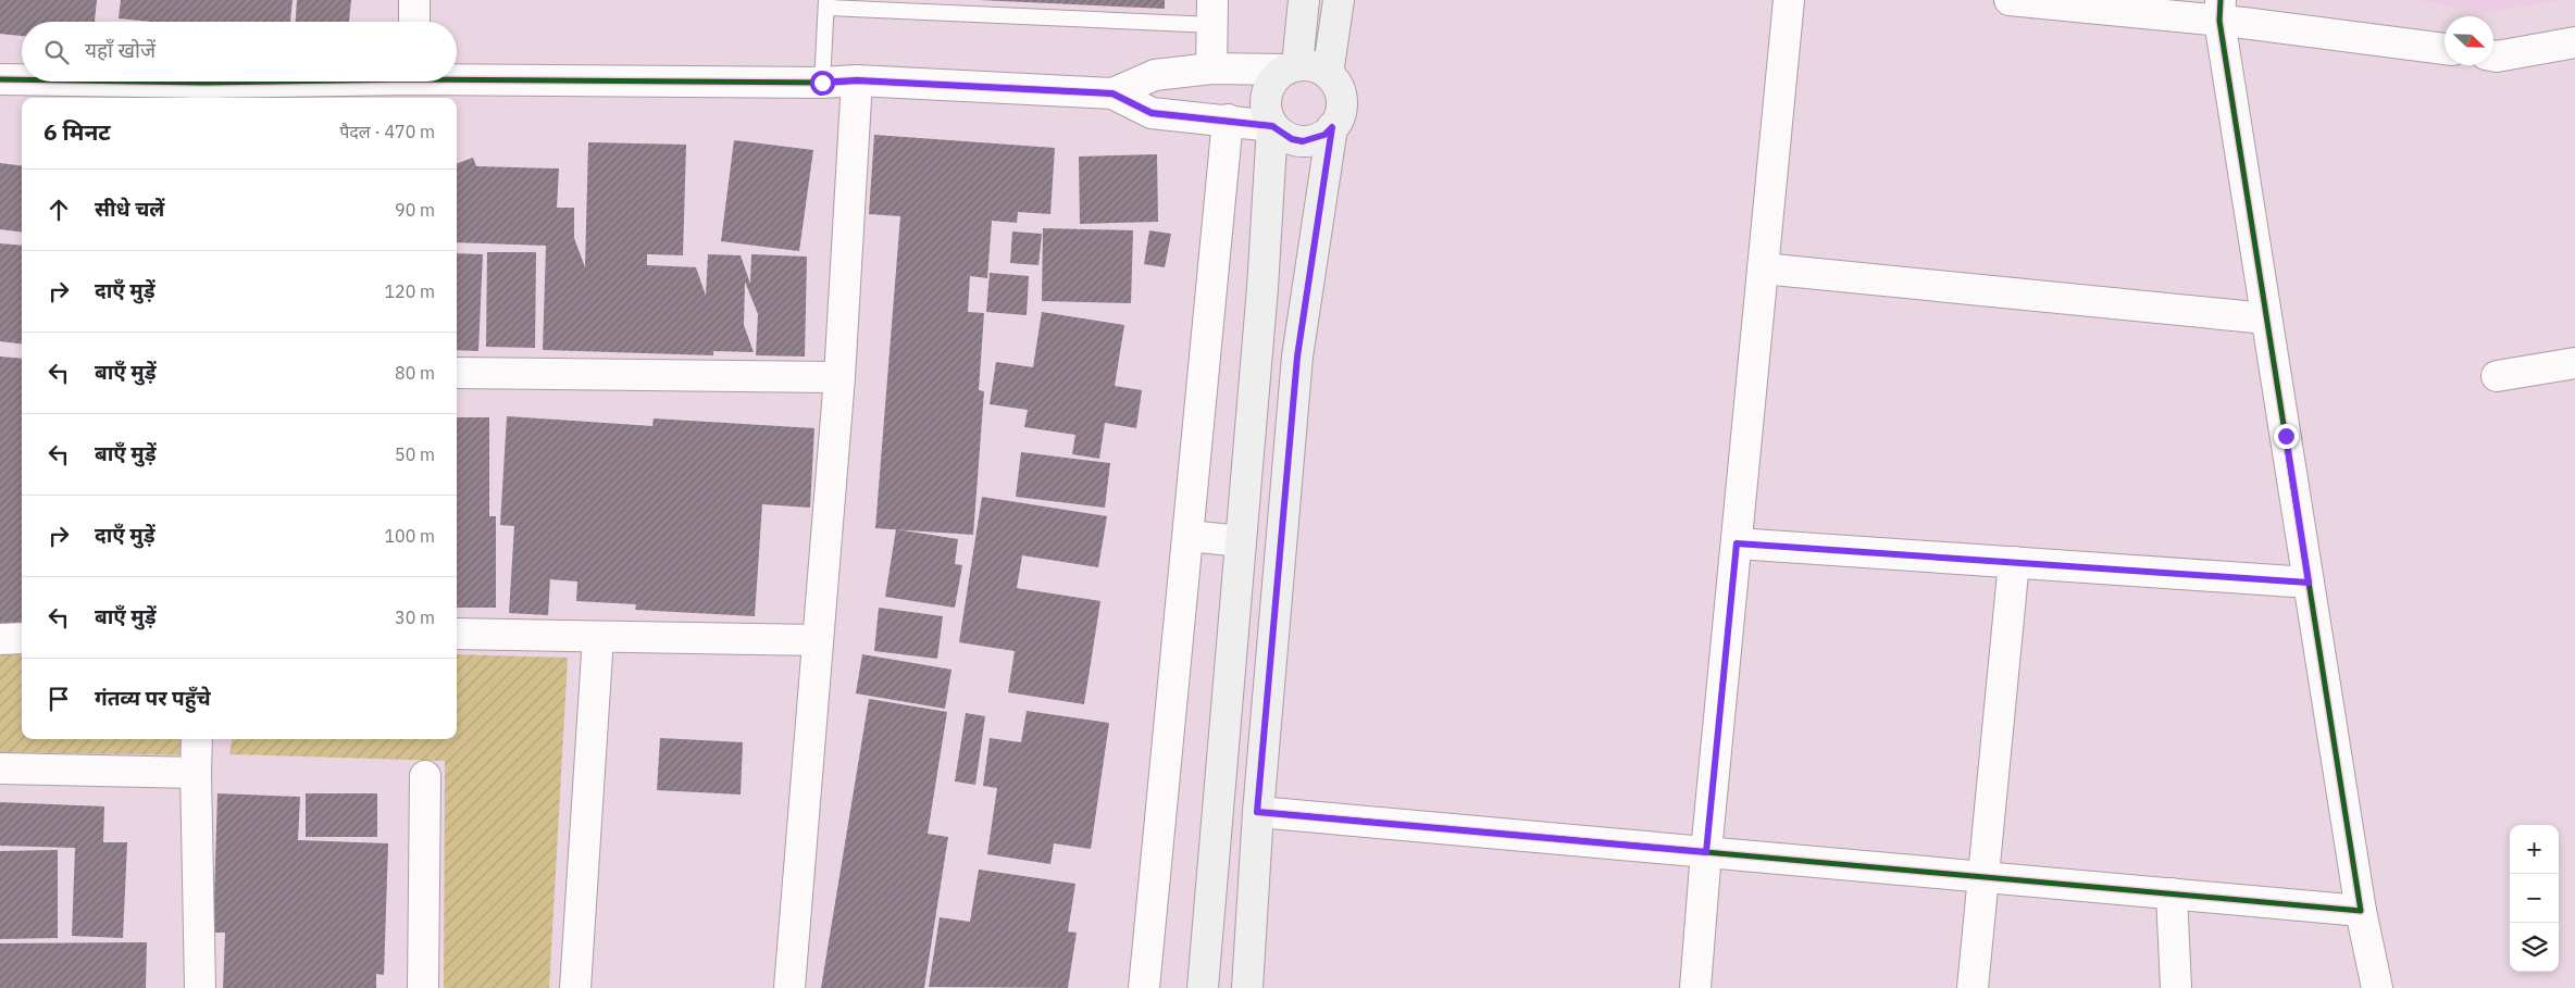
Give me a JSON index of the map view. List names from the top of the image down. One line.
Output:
{"north":"bottom right","page":{"search":"यहाँ खोजें","heading":["6 मिनट","पैदल · 470 m"],"list":[["सीधे चलें","90 m"],["दाएँ मुड़ें","120 m"],["बाएँ मुड़ें","80 m"],["बाएँ मुड़ें","50 m"],["दाएँ मुड़ें","100 m"],["बाएँ मुड़ें","30 m"],"गंतव्य पर पहुँचे"],"map_buttons":["+","−"]}}
